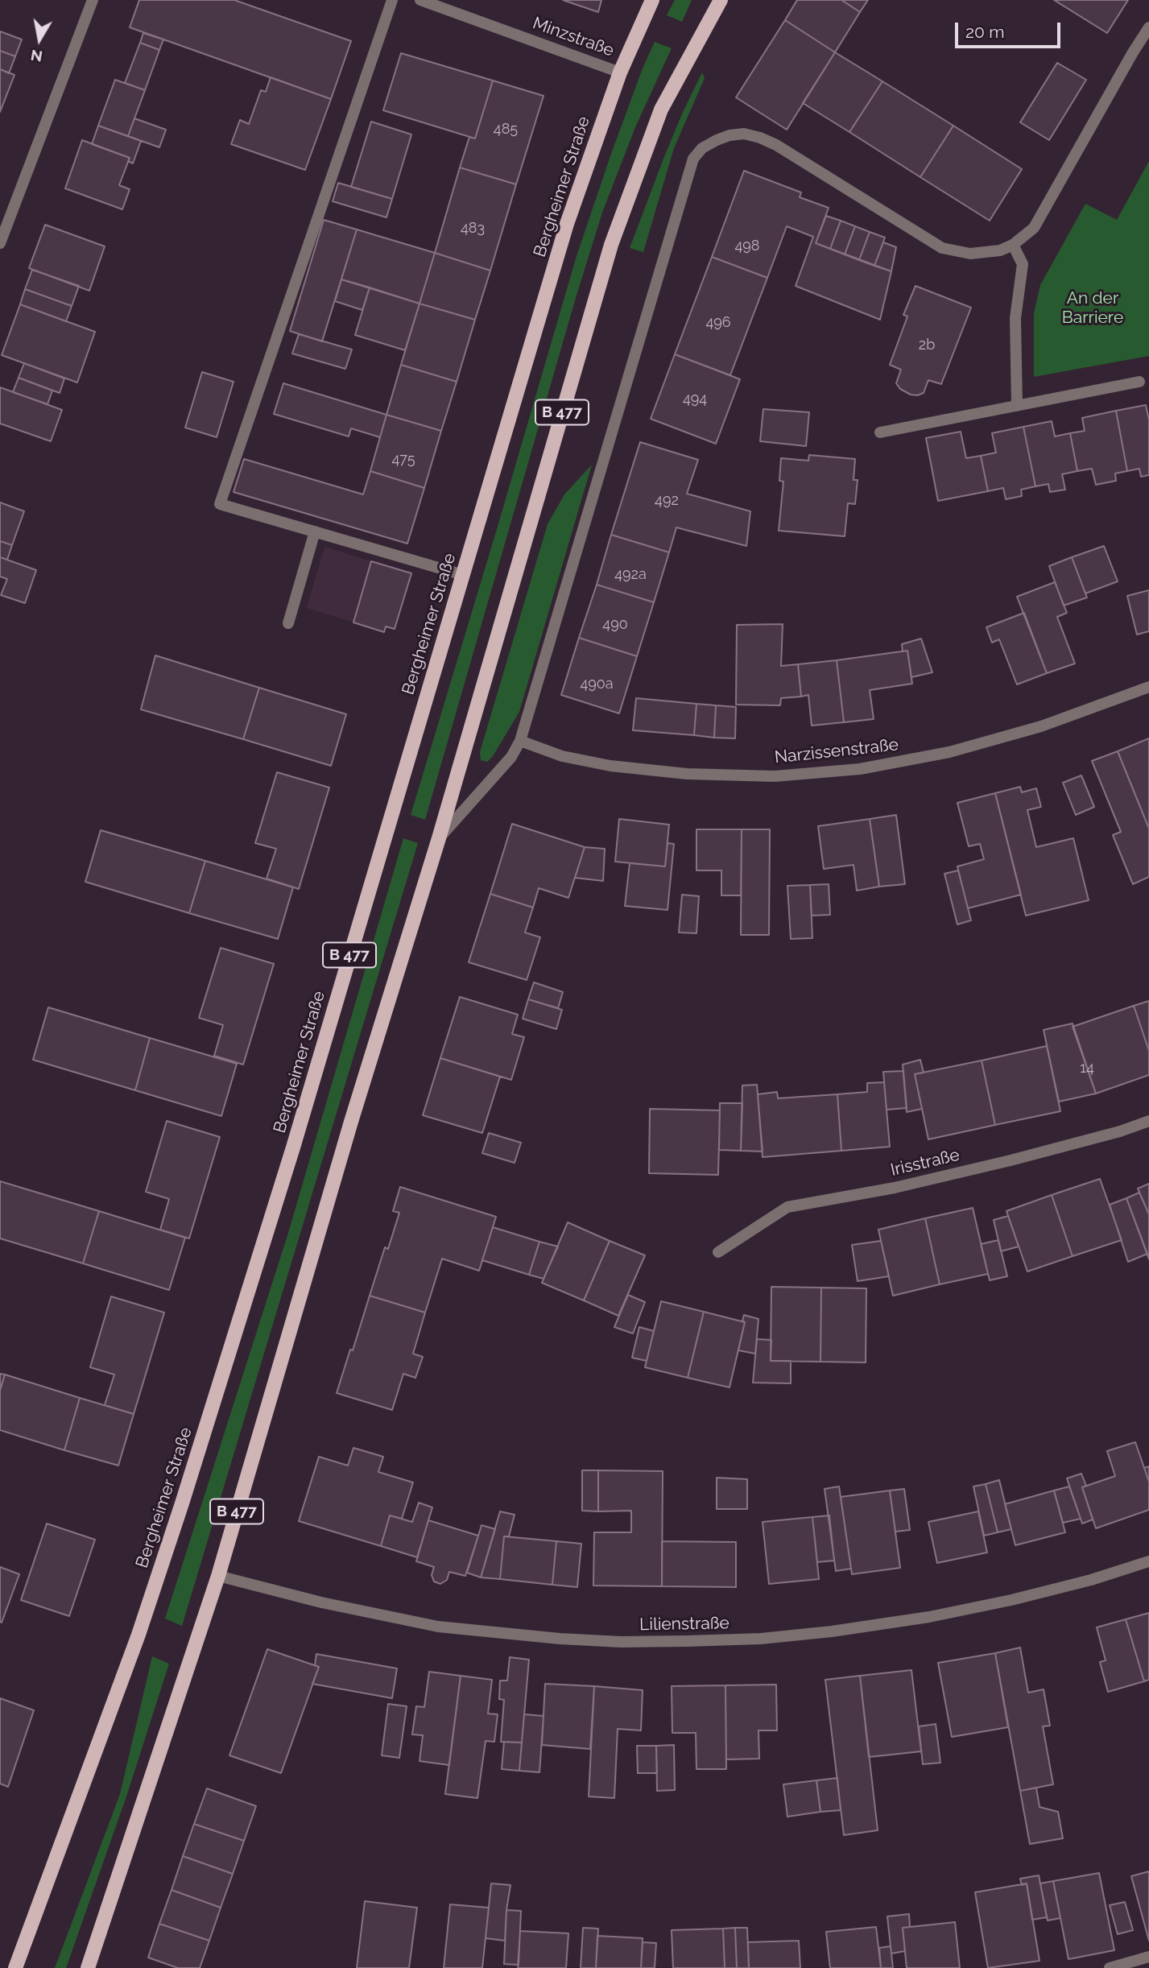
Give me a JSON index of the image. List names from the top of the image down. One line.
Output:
{"streets":{"main road":["Bergheimer Straße","B 477"],"street":["Minzstraße","Narzissenstraße","Irisstraße","Lilienstraße"]},"crossings":[["Minzstraße","Bergheimer Straße"],["B 477","Lilienstraße"]],"parks":["An der Barriere"],"house_numbers":["485","483","498","496","2b","494","475","492","492a","490","490a","14"],"scale_bar":"20 m","north":"bottom"}
